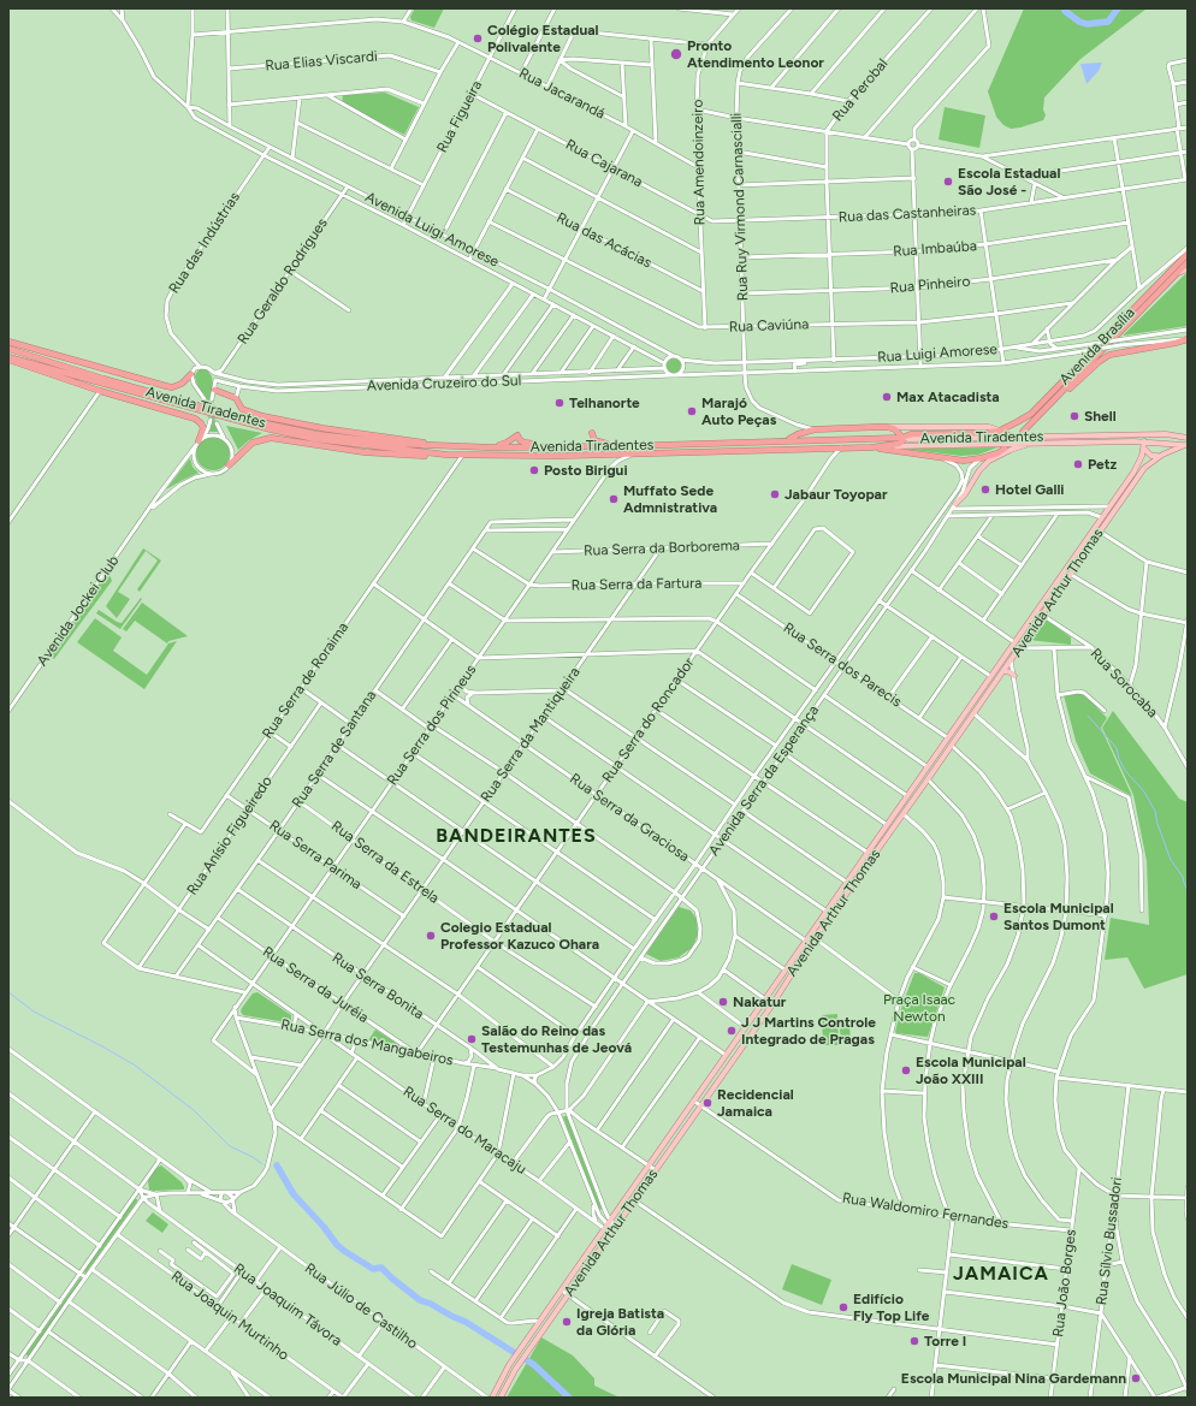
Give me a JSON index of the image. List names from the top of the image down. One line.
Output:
{"streets":{"highway":["Avenida Brasília","Avenida Tiradentes"],"main road":["Avenida Arthur Thomas"],"street":["Rua Elias Viscardi","Rua Perobal","Rua Jacarandá","Rua Figueira","Rua Amendoinzeiro","Rua Cajarana","Rua Ruy Virmond Carnascialli","Rua das Castanheiras","Avenida Luigi Amorese","Rua das Acácias","Rua das Indústrias","Rua Imbaúba","Rua Geraldo Rodrigues","Rua Pinheiro","Rua Caviúna","Rua Luigi Amorese","Avenida Cruzeiro do Sul","Rua Serra da Borborema","Rua Serra da Fartura","Avenida Jockei Club","Rua Serra dos Parecis","Rua Serra de Roraima","Rua Sorocaba","Rua Serra do Roncador","Rua Serra dos Pirineus","Rua Serra da Mantiqueira","Rua Serra de Santana","Avenida Serra da Esperança","Rua Serra da Graciosa","Rua Anísio Figueiredo","Rua Serra Parima","Rua Serra da Estrela","Rua Serra da Juréia","Rua Serra Bonita","Rua Serra dos Mangabeiros","Rua Serra do Maracaju","Rua Waldomiro Fernandes","Rua Sílvio Bussadori","Rua João Borges","Rua Joaquim Távora","Rua Júlio de Castilho","Rua Joaquin Murtinho"]},"crossings":[["Rua Perobal","Rua das Castanheiras"],["Rua Perobal","Rua Imbaúba"],["Rua Perobal","Rua Pinheiro"],["Rua Perobal","Rua Caviúna"],["Rua Perobal","Rua Luigi Amorese"],["Rua Jacarandá","Rua Figueira"],["Rua Jacarandá","Rua Amendoinzeiro"],["Rua Figueira","Rua Cajarana"],["Rua Figueira","Avenida Luigi Amorese"],["Rua Amendoinzeiro","Rua Cajarana"],["Rua Amendoinzeiro","Rua das Acácias"],["Rua Amendoinzeiro","Rua Caviúna"],["Rua Cajarana","Rua Ruy Virmond Carnascialli"],["Rua Cajarana","Rua das Castanheiras"],["Rua Ruy Virmond Carnascialli","Rua das Castanheiras"],["Rua Ruy Virmond Carnascialli","Rua Imbaúba"],["Rua Ruy Virmond Carnascialli","Rua Pinheiro"],["Rua Ruy Virmond Carnascialli","Rua Caviúna"],["Rua Ruy Virmond Carnascialli","Rua Luigi Amorese"],["Avenida Luigi Amorese","Rua das Indústrias"],["Avenida Luigi Amorese","Rua Geraldo Rodrigues"],["Avenida Luigi Amorese","Rua Luigi Amorese"],["Avenida Luigi Amorese","Avenida Cruzeiro do Sul"],["Rua das Indústrias","Avenida Cruzeiro do Sul"],["Rua Geraldo Rodrigues","Avenida Cruzeiro do Sul"],["Rua Luigi Amorese","Avenida Cruzeiro do Sul"],["Avenida Tiradentes","Avenida Arthur Thomas"],["Avenida Tiradentes","Rua Serra de Roraima"],["Avenida Tiradentes","Rua Serra do Roncador"],["Rua Serra da Borborema","Rua Serra do Roncador"],["Rua Serra da Borborema","Rua Serra dos Pirineus"],["Rua Serra da Borborema","Rua Serra da Mantiqueira"],["Rua Serra da Fartura","Rua Serra do Roncador"],["Rua Serra da Fartura","Rua Serra dos Pirineus"],["Rua Serra da Fartura","Rua Serra da Mantiqueira"],["Avenida Arthur Thomas","Rua Serra dos Parecis"],["Avenida Arthur Thomas","Rua Sorocaba"],["Avenida Arthur Thomas","Avenida Serra da Esperança"],["Avenida Arthur Thomas","Rua Serra da Graciosa"],["Avenida Arthur Thomas","Rua Serra do Maracaju"],["Avenida Arthur Thomas","Rua Waldomiro Fernandes"],["Rua Serra dos Parecis","Rua Serra do Roncador"],["Rua Serra dos Parecis","Avenida Serra da Esperança"],["Rua Serra de Roraima","Rua Serra Parima"],["Rua Serra do Roncador","Rua Serra da Graciosa"],["Rua Serra do Roncador","Rua Serra da Estrela"],["Rua Serra do Roncador","Rua Serra da Juréia"],["Rua Serra do Roncador","Rua Serra Bonita"],["Rua Serra do Roncador","Rua Serra dos Mangabeiros"],["Rua Serra dos Pirineus","Rua Serra de Santana"],["Rua Serra dos Pirineus","Rua Serra da Graciosa"],["Rua Serra dos Pirineus","Rua Serra Parima"],["Rua Serra dos Pirineus","Rua Serra da Estrela"],["Rua Serra dos Pirineus","Rua Serra da Juréia"],["Rua Serra dos Pirineus","Rua Serra Bonita"],["Rua Serra da Mantiqueira","Rua Serra da Graciosa"],["Rua Serra da Mantiqueira","Rua Serra Parima"],["Rua Serra da Mantiqueira","Rua Serra da Estrela"],["Rua Serra da Mantiqueira","Rua Serra da Juréia"],["Rua Serra da Mantiqueira","Rua Serra Bonita"],["Rua Serra da Mantiqueira","Rua Serra dos Mangabeiros"],["Rua Serra da Mantiqueira","Rua Serra do Maracaju"],["Rua Serra de Santana","Rua Serra Parima"],["Rua Serra de Santana","Rua Serra da Estrela"],["Rua Serra de Santana","Rua Serra da Juréia"],["Rua Serra de Santana","Rua Serra Bonita"],["Avenida Serra da Esperança","Rua Serra da Graciosa"],["Avenida Serra da Esperança","Rua Serra da Estrela"],["Avenida Serra da Esperança","Rua Serra Bonita"],["Avenida Serra da Esperança","Rua Serra do Maracaju"],["Rua Anísio Figueiredo","Rua Serra Parima"],["Rua Serra da Juréia","Rua Serra dos Mangabeiros"],["Rua Serra Bonita","Rua Serra dos Mangabeiros"],["Rua Serra dos Mangabeiros","Rua Serra do Maracaju"],["Rua Waldomiro Fernandes","Rua João Borges"]],"districts":["BANDEIRANTES","JAMAICA"],"parks":["Praça Isaac Newton"],"places":["Colégio Estadual Polivalente","Pronto Atendimento Leonor","Escola Estadual São José -","Max Atacadista","Telhanorte","Marajó Auto Peças","Shell","Petz","Posto Birigui","Hotel Galli","Jabaur Toyopar","Muffato Sede Admnistrativa","Escola Municipal Santos Dumont","Colegio Estadual Professor Kazuco Ohara","Nakatur","J J Martins Controle Integrado de Pragas","Salão do Reino das Testemunhas de Jeová","Escola Municipal João XXIII","Recidencial Jamaica","Edifício Fly Top Life","Igreja Batista da Glória","Torre I","Escola Municipal Nina Gardemann"]}
